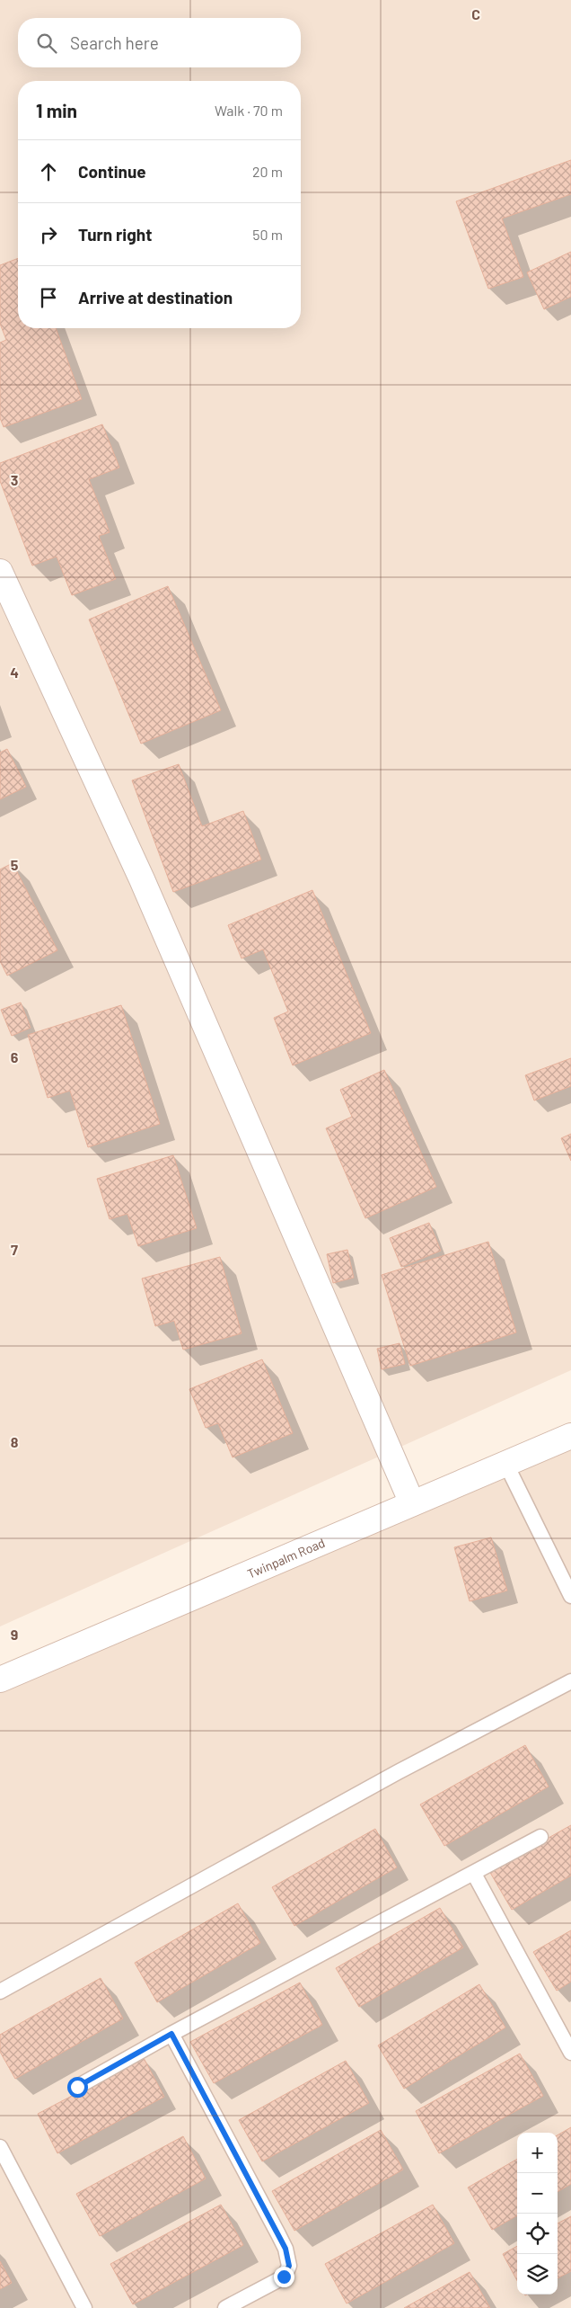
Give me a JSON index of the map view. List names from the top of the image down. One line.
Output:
{"streets":{"street":["Twinpalm Road"]},"page":{"search":"Search here","heading":["1 min","Walk · 70 m"],"list":[["Continue","20 m"],["Turn right","50 m"],"Arrive at destination"],"map_buttons":["+","−"]},"grid":{"columns":["C"],"rows":["3","4","5","6","7","8","9"]}}
